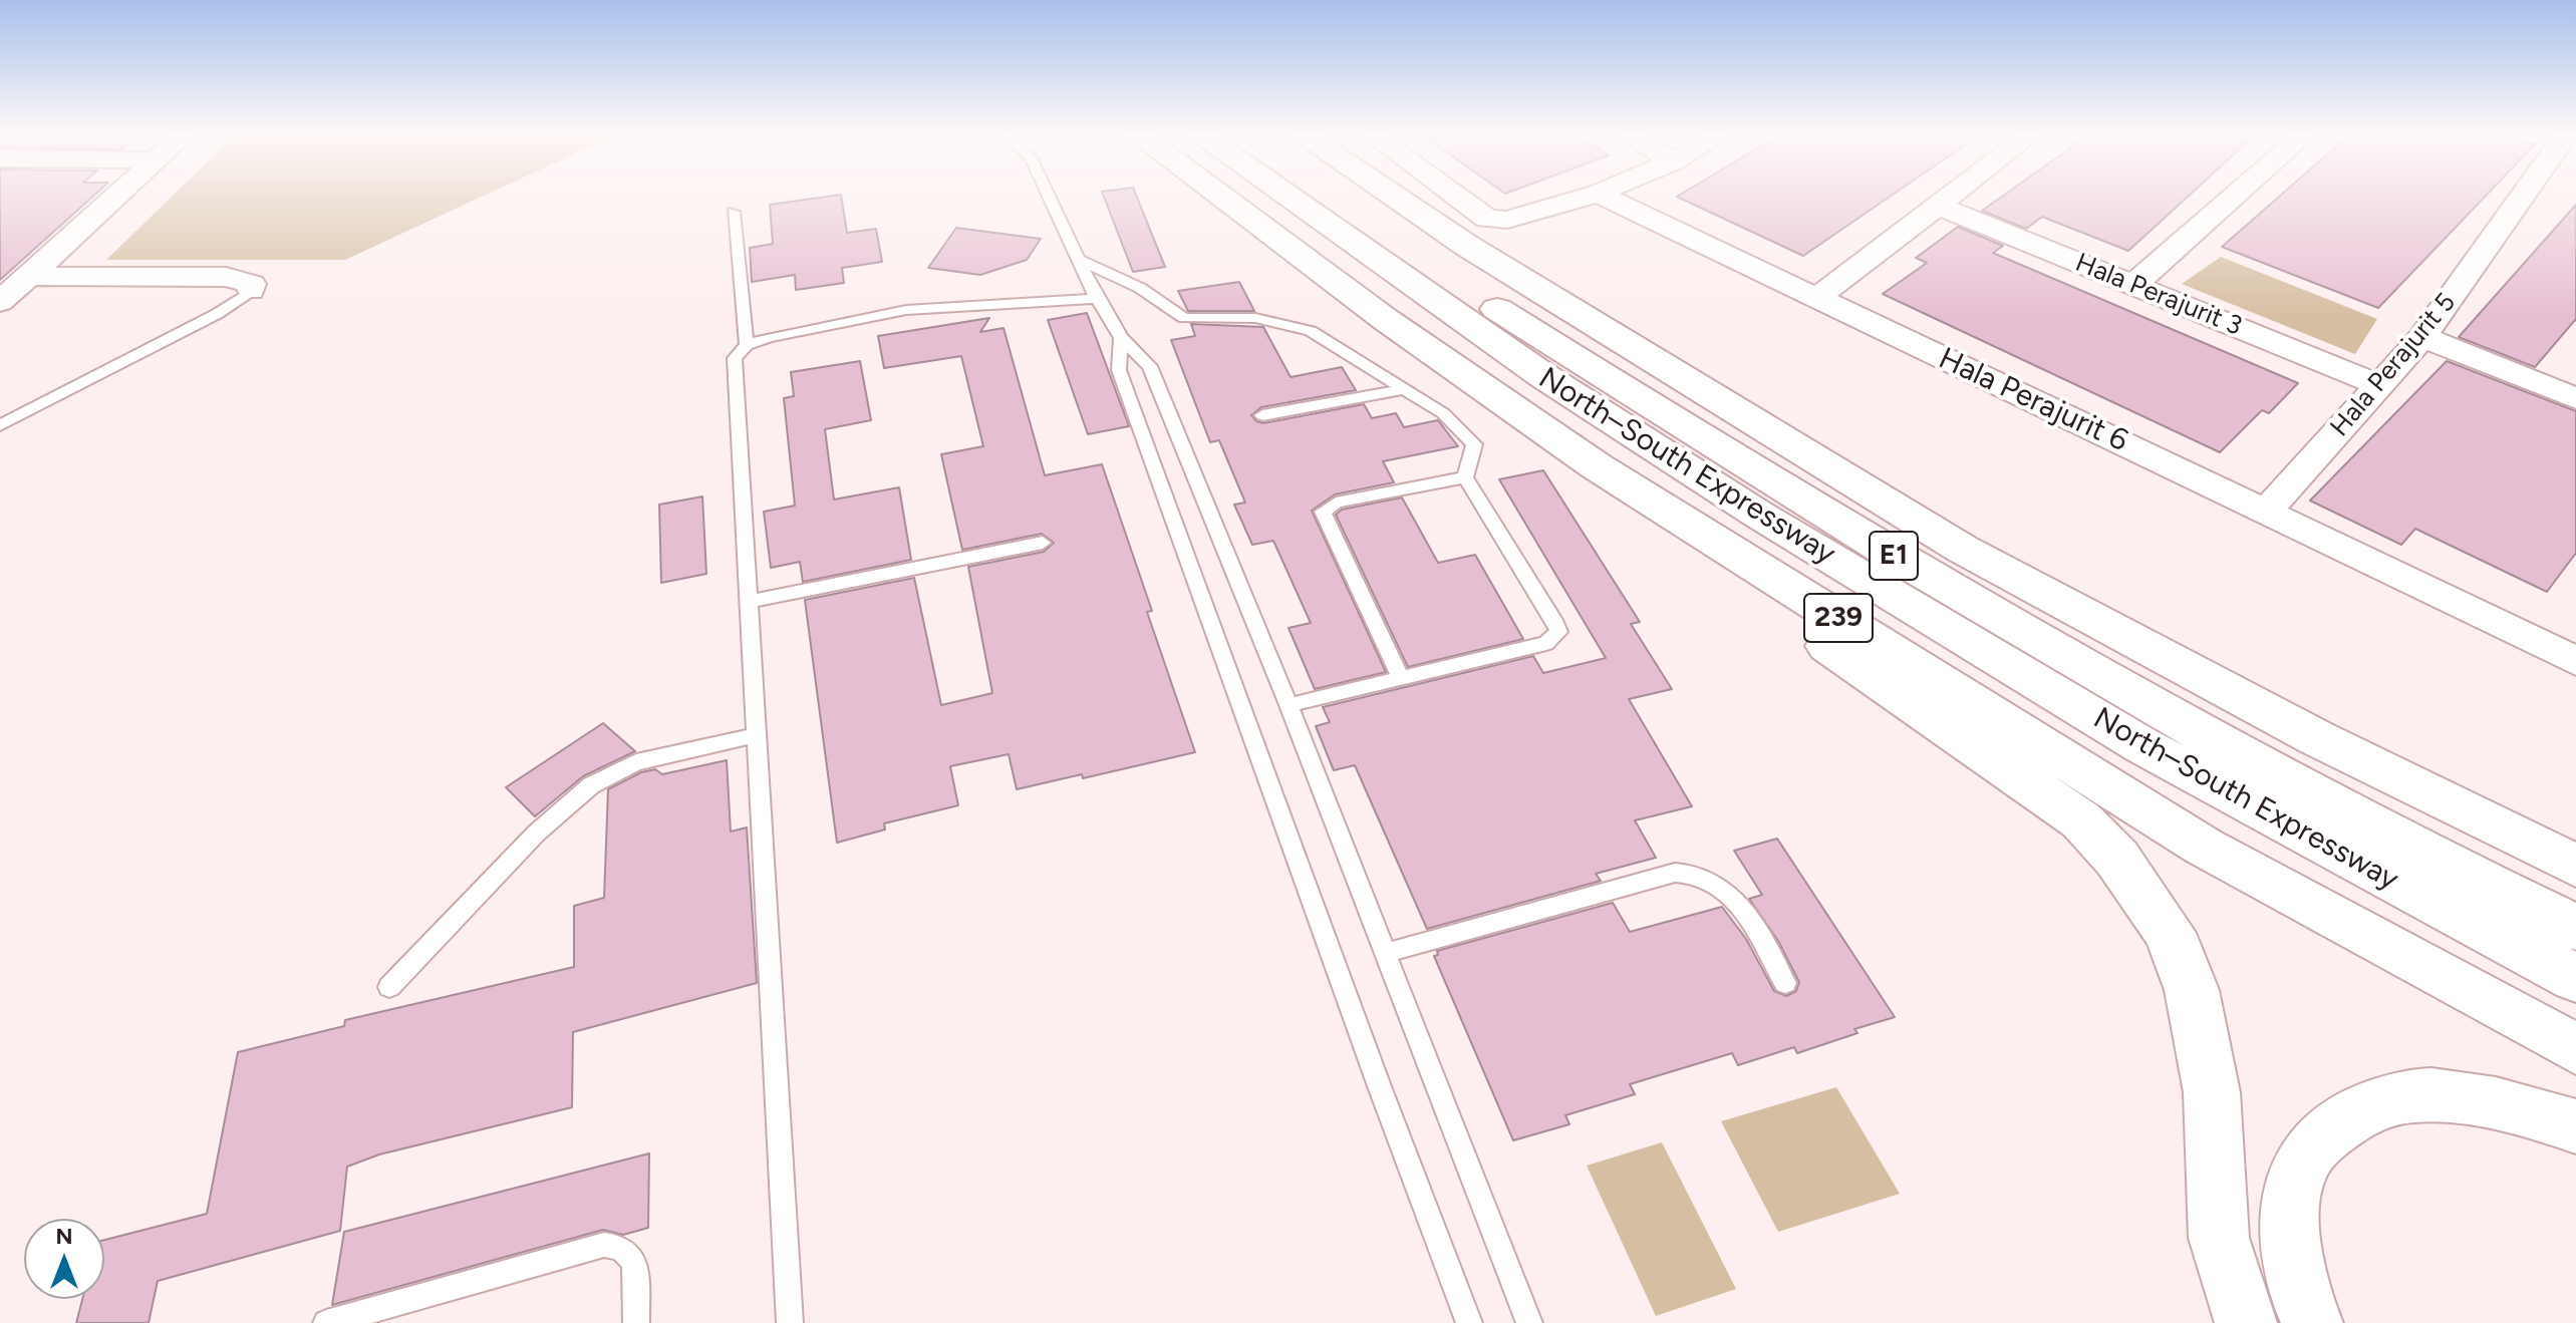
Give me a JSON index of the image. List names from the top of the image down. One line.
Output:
{"streets":{"main road":["North–South Expressway","E1","239"],"street":["Hala Perajurit 3","Hala Perajurit 5","Hala Perajurit 6"]},"crossings":[["Hala Perajurit 3","Hala Perajurit 5"],["Hala Perajurit 5","Hala Perajurit 6"]],"north":"top"}
